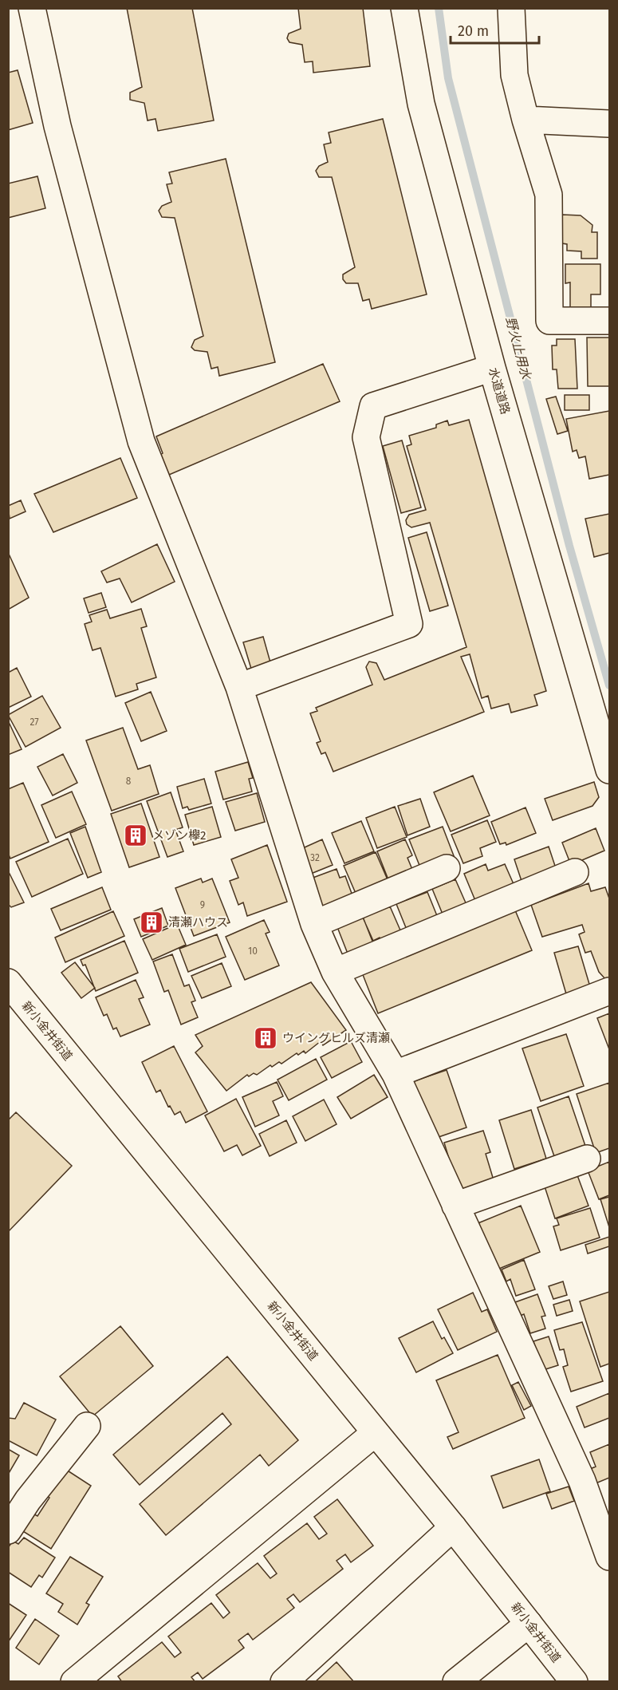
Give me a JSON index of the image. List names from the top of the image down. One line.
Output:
{"streets":{"street":["水道道路","新小金井街道"]},"water":["野火止用水"],"places":{"building":["メゾン欅2","清瀬ハウス","ウイングヒルズ清瀬"]},"house_numbers":["27","8","32","9","10"],"scale_bar":"20 m"}
